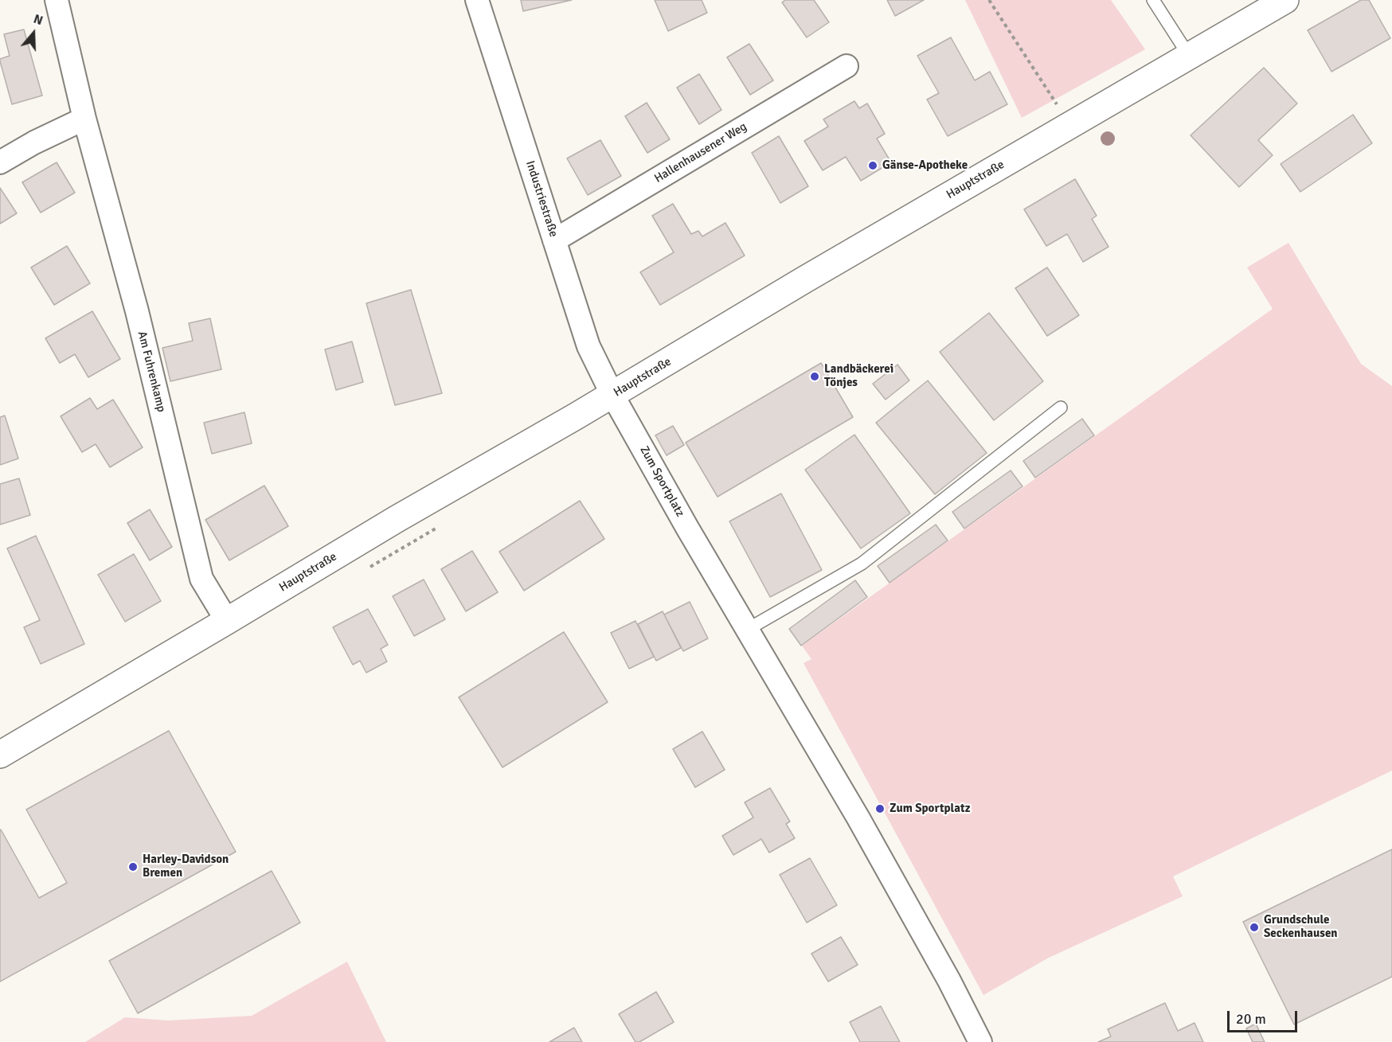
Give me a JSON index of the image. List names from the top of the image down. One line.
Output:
{"streets":{"main road":["Hauptstraße"],"street":["Hallenhausener Weg","Industriestraße","Am Fuhrenkamp","Zum Sportplatz"]},"crossings":[["Hallenhausener Weg","Industriestraße"],["Hauptstraße","Industriestraße"],["Hauptstraße","Am Fuhrenkamp"],["Hauptstraße","Zum Sportplatz"],["Industriestraße","Zum Sportplatz"]],"places":["Gänse-Apotheke","Landbäckerei Tönjes","Zum Sportplatz","Harley-Davidson Bremen","Grundschule Seckenhausen"],"scale_bar":"20 m","north":"top"}
